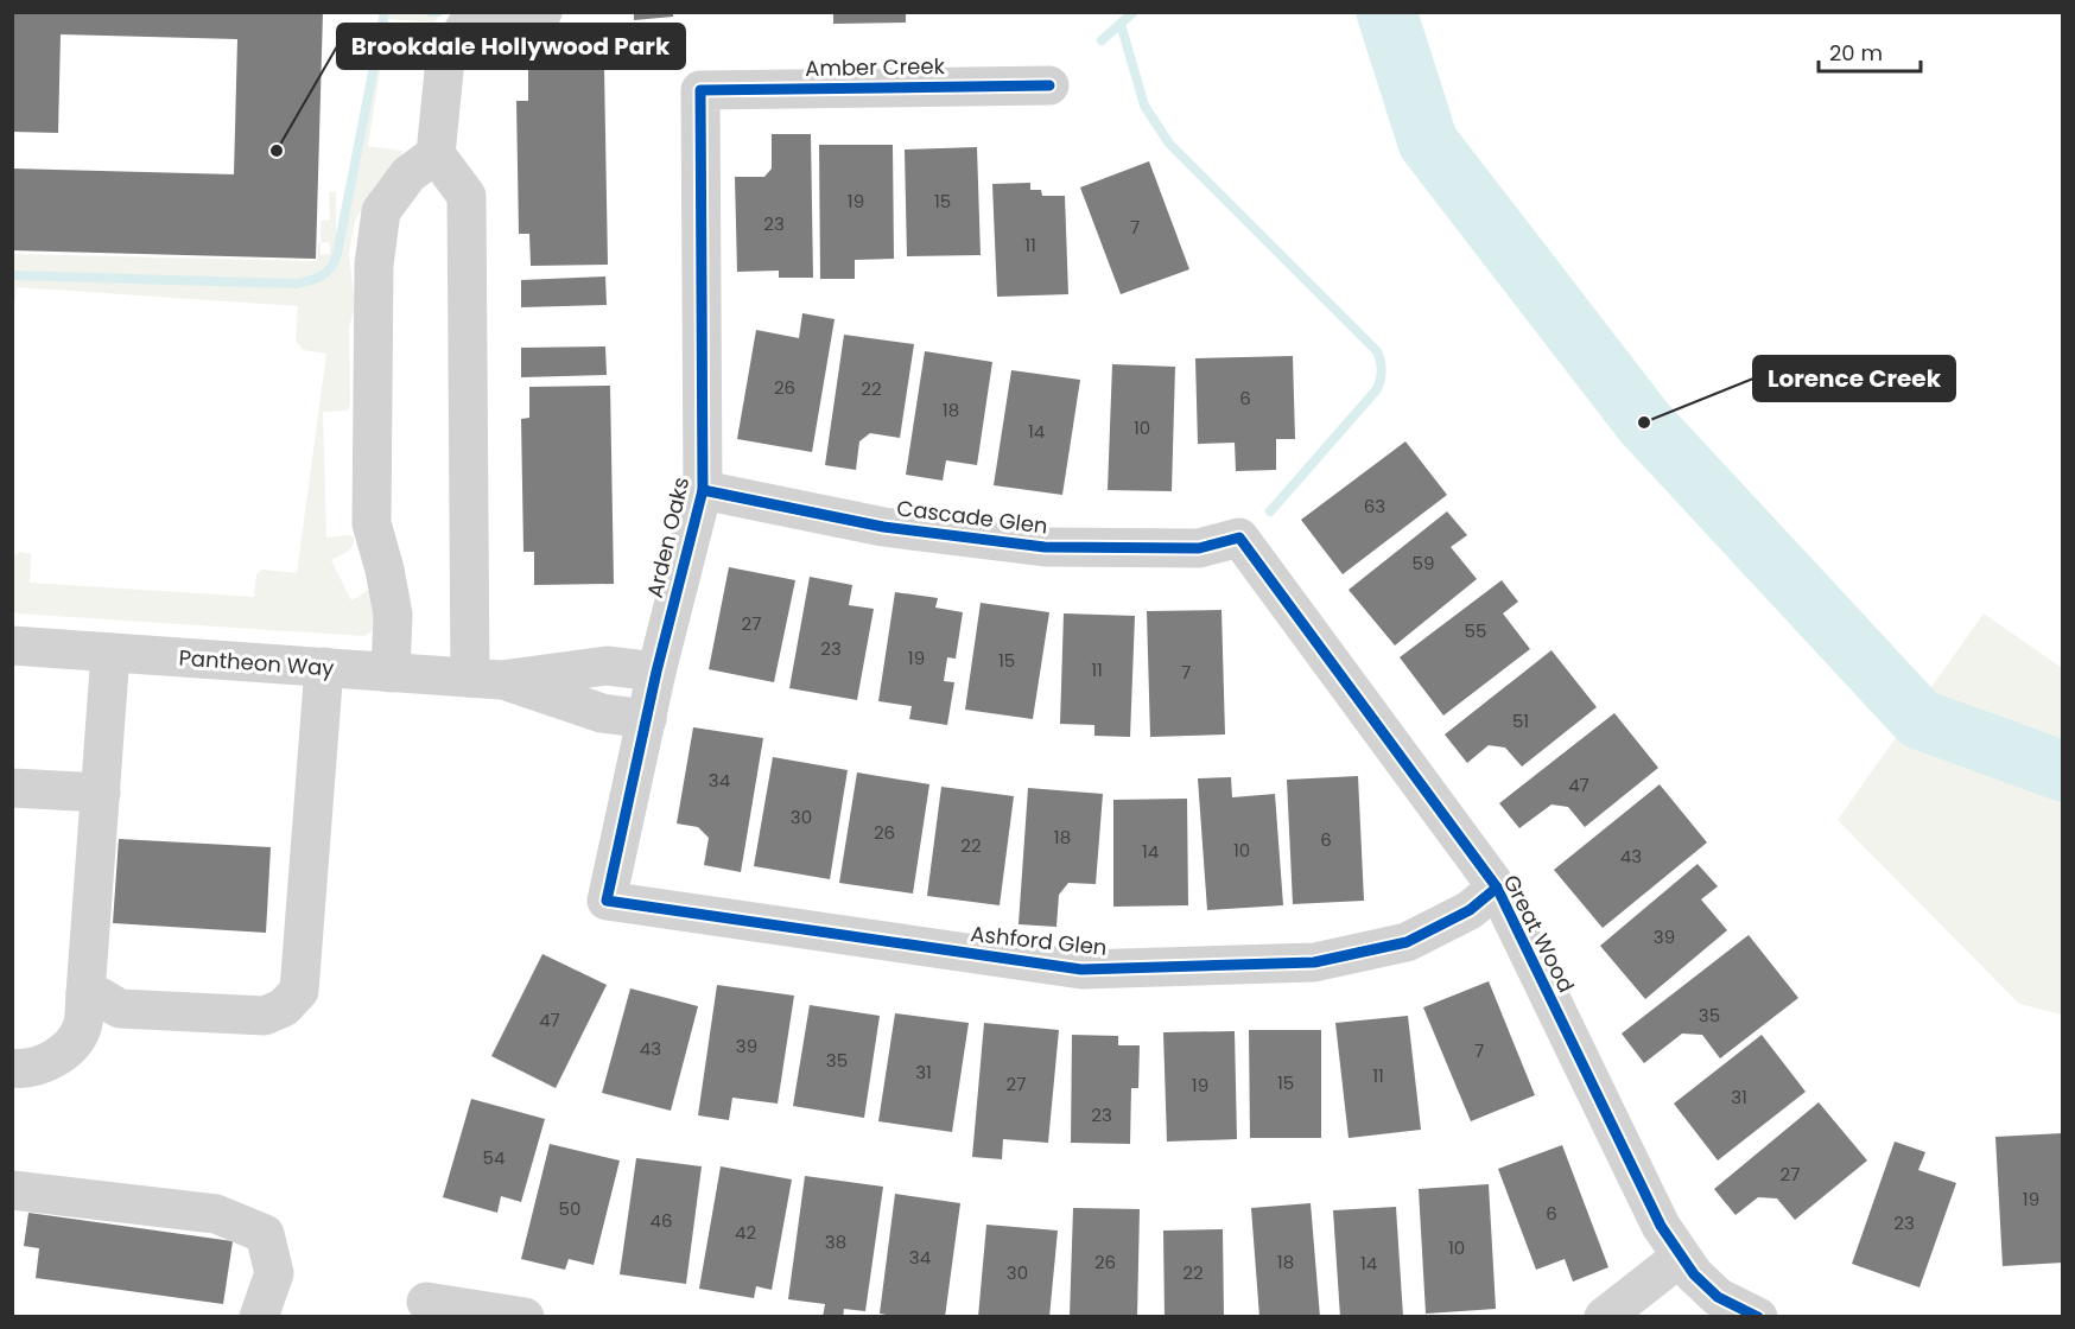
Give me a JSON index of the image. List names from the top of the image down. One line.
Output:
{"streets":{"street":["Amber Creek","Cascade Glen","Arden Oaks","Pantheon Way","Great Wood","Ashford Glen"]},"crossings":[["Amber Creek","Arden Oaks"],["Cascade Glen","Arden Oaks"],["Cascade Glen","Great Wood"],["Arden Oaks","Pantheon Way"],["Arden Oaks","Ashford Glen"],["Great Wood","Ashford Glen"]],"places":["Brookdale Hollywood Park","Lorence Creek"],"house_numbers":["19","15","23","7","11","26","22","6","18","10","14","63","59","27","55","23","19","15","11","7","51","34","47","30","26","18","6","22","10","14","43","39","35","47","39","43","7","35","31","11","15","27","19","31","23","54","27","19","50","6","46","23","42","38","10","34","26","18","14","30","22"],"scale_bar":"20 m"}
